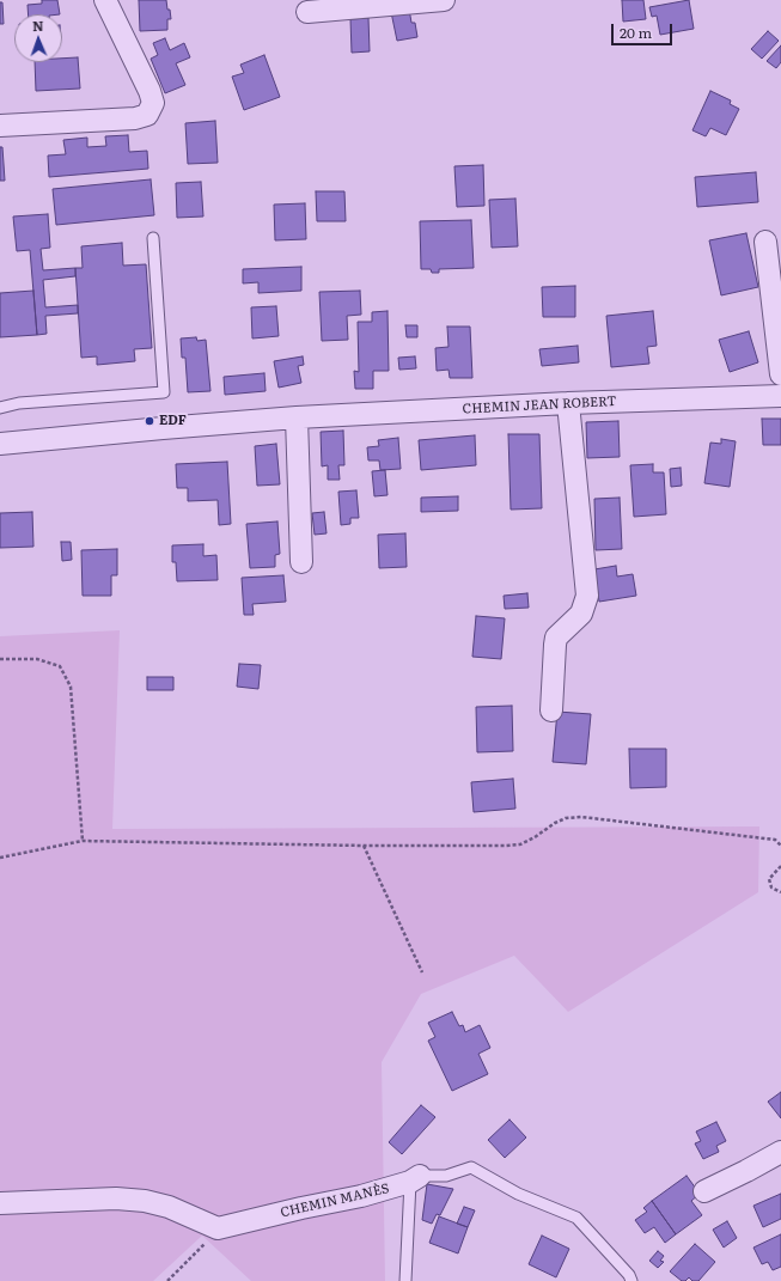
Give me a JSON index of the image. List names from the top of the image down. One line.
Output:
{"streets":{"street":["CHEMIN JEAN ROBERT","CHEMIN MANÈS"]},"places":["EDF"],"scale_bar":"20 m","north":"top"}
